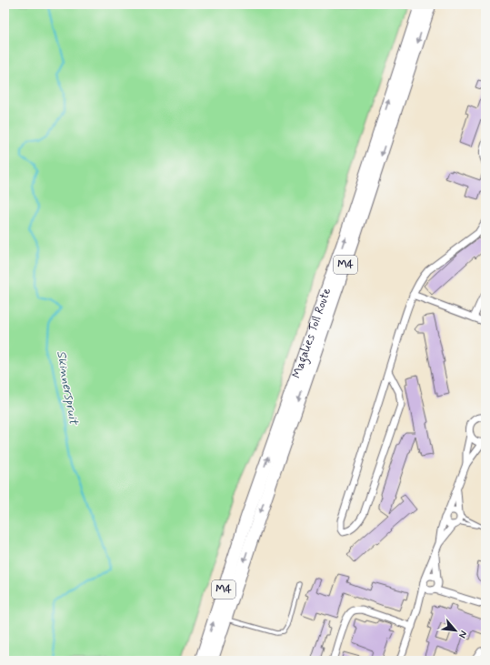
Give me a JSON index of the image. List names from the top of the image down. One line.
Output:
{"streets":{"highway":["M4","Magalies Toll Route"]},"water":["Skinnerspruit"],"north":"bottom right"}
